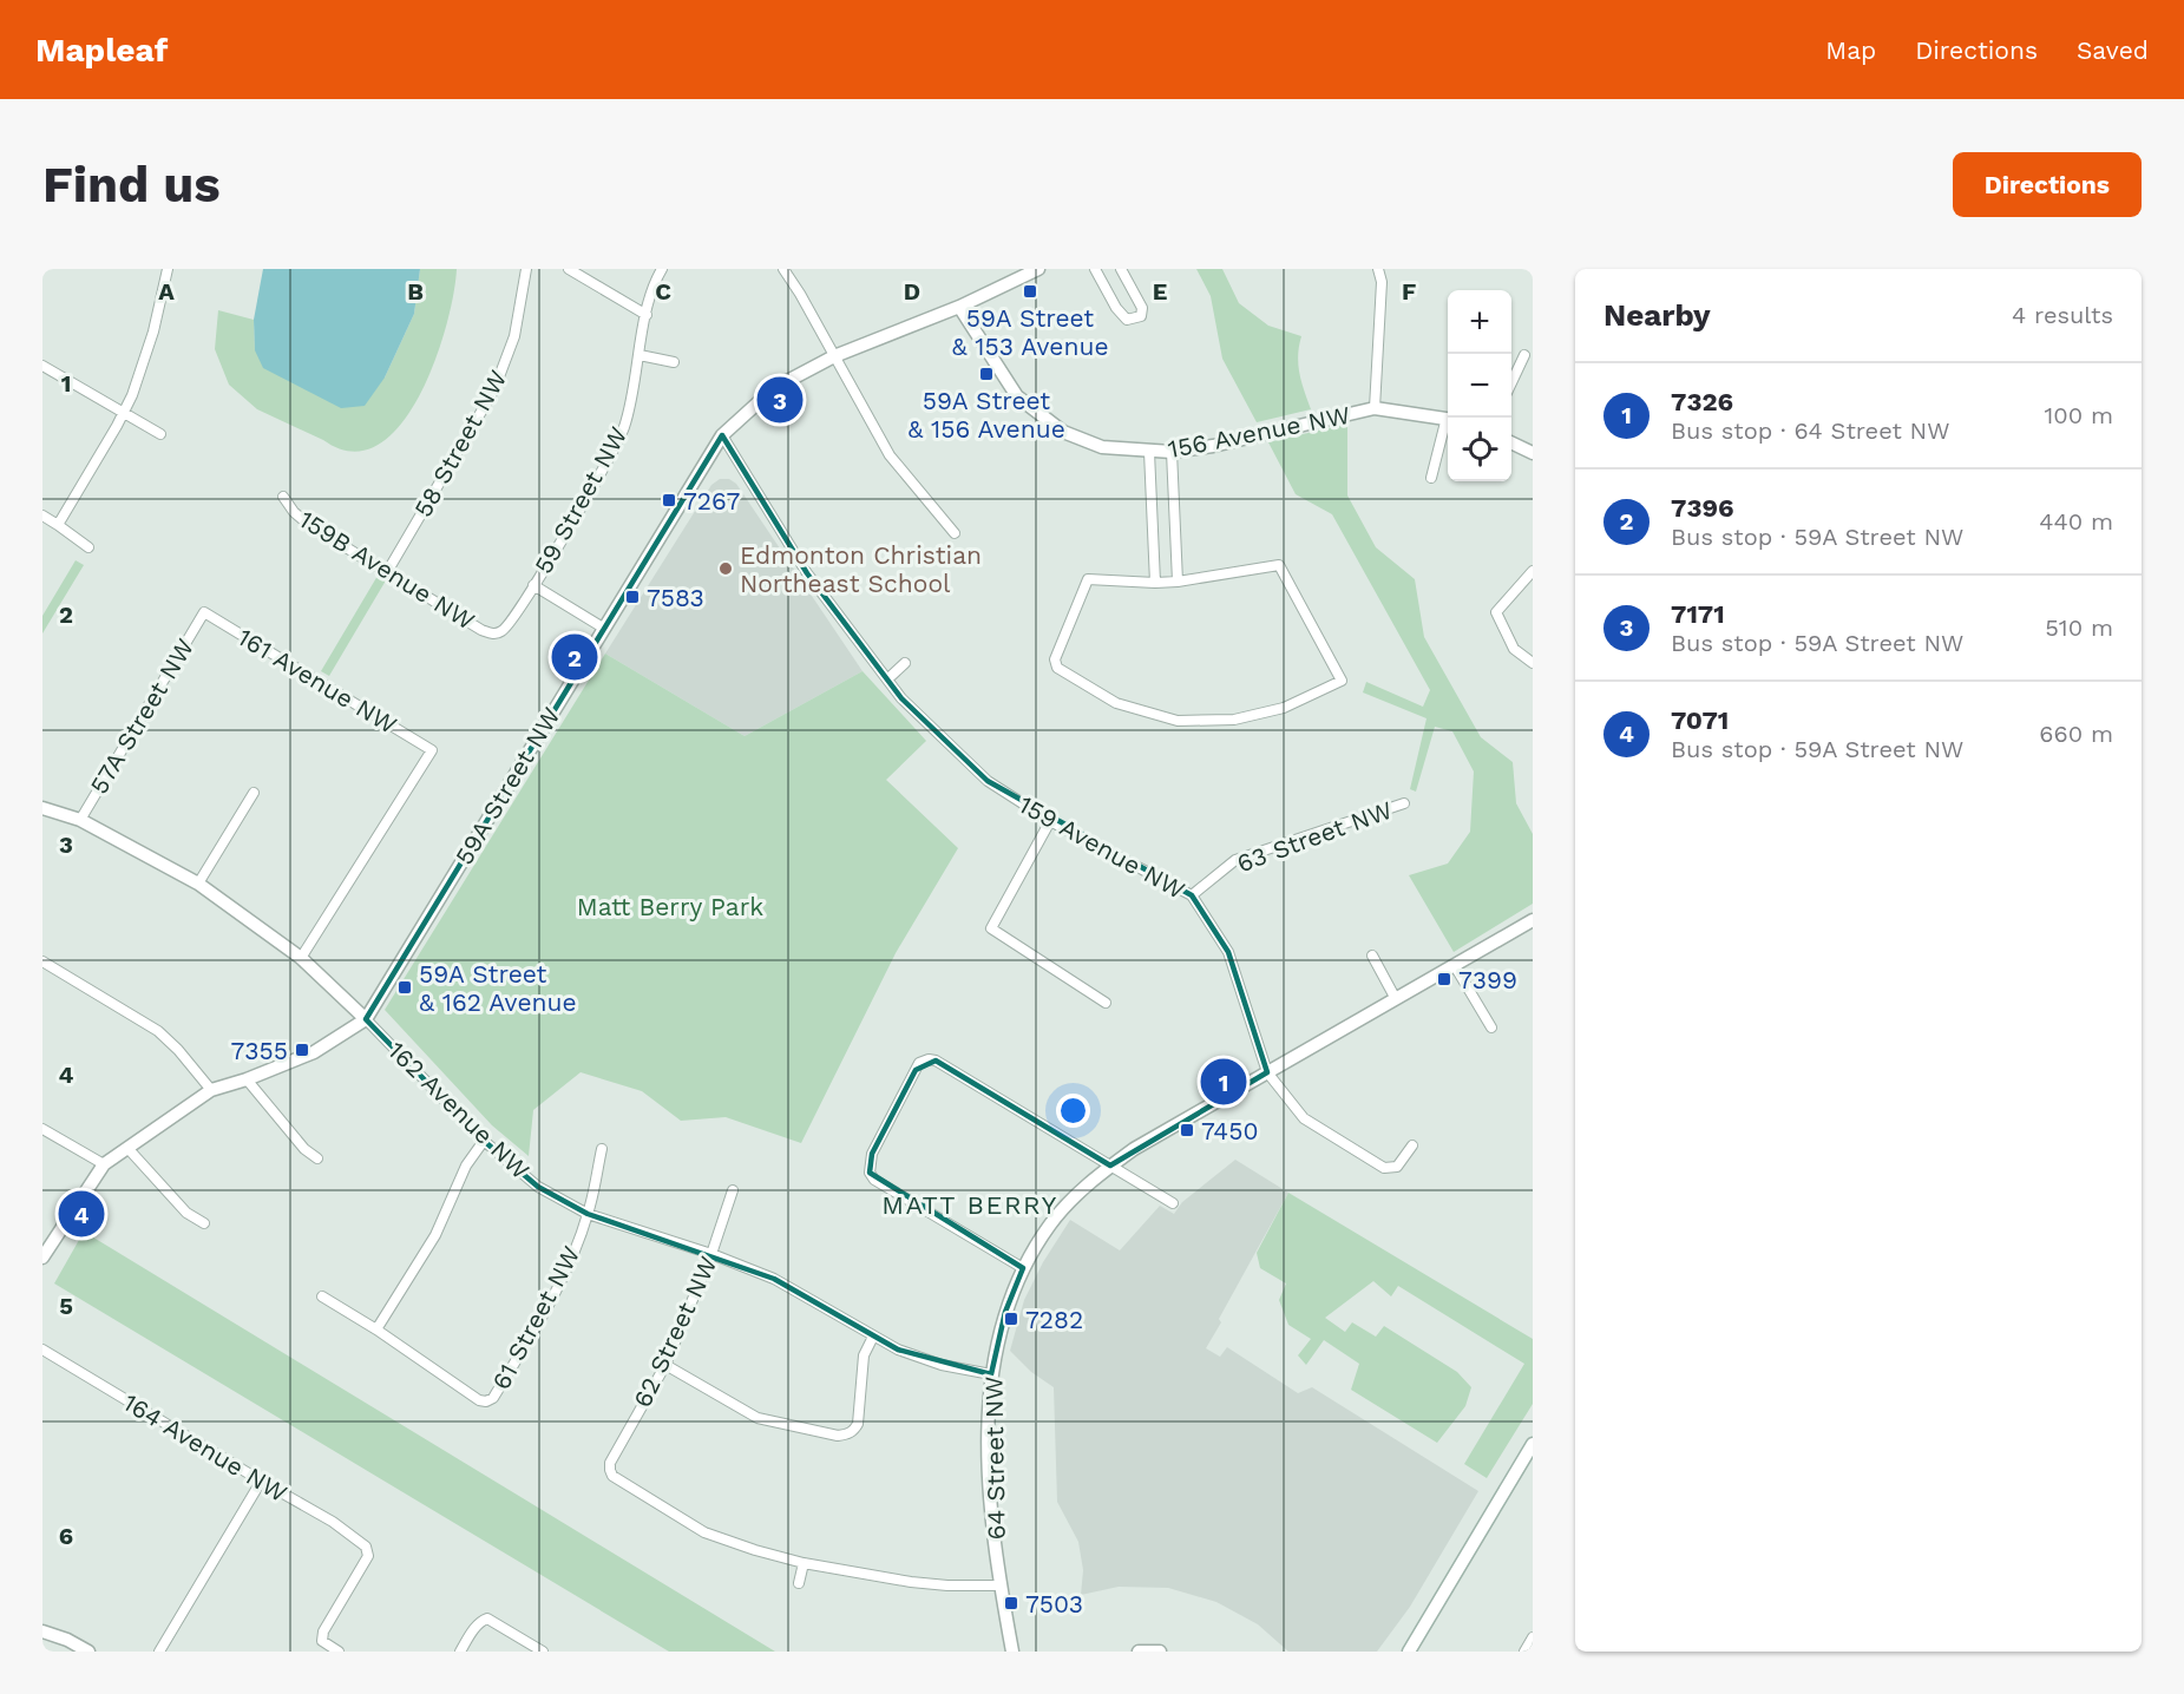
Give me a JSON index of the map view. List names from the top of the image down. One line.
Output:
{"streets":{"street":["156 Avenue NW","58 Street NW","59 Street NW","159B Avenue NW","161 Avenue NW","57A Street NW","59A Street NW","63 Street NW","159 Avenue NW","162 Avenue NW","61 Street NW","62 Street NW","164 Avenue NW","64 Street NW"]},"crossings":[["156 Avenue NW","59A Street NW"],["58 Street NW","159B Avenue NW"],["59 Street NW","159B Avenue NW"],["161 Avenue NW","57A Street NW"],["161 Avenue NW","162 Avenue NW"],["57A Street NW","162 Avenue NW"],["59A Street NW","159 Avenue NW"],["59A Street NW","162 Avenue NW"],["63 Street NW","159 Avenue NW"],["159 Avenue NW","64 Street NW"],["162 Avenue NW","61 Street NW"],["162 Avenue NW","62 Street NW"],["162 Avenue NW","64 Street NW"]],"districts":["MATT BERRY"],"parks":["Matt Berry Park"],"places":{"transit":["59A Street & 153 Avenue","59A Street & 156 Avenue","7267","7583","7399","59A Street & 162 Avenue","7355","7450","7282","7503"],"other":["Edmonton Christian Northeast School"]},"page":{"header":"Mapleaf","nav":["Map","Directions","Saved"],"buttons":"Directions","title":"Find us","heading":["Nearby","4 results"],"map_buttons":["+","−"],"list":[{"mark":"1","name":"7326","note":"Bus stop · 64 Street NW","value":"100 m"},{"mark":"2","name":"7396","note":"Bus stop · 59A Street NW","value":"440 m"},{"mark":"3","name":"7171","note":"Bus stop · 59A Street NW","value":"510 m"},{"mark":"4","name":"7071","note":"Bus stop · 59A Street NW","value":"660 m"}],"pins":["3","2","1","4"]},"grid":{"columns":["A","B","C","D","E","F"],"rows":["1","2","3","4","5","6"]}}
